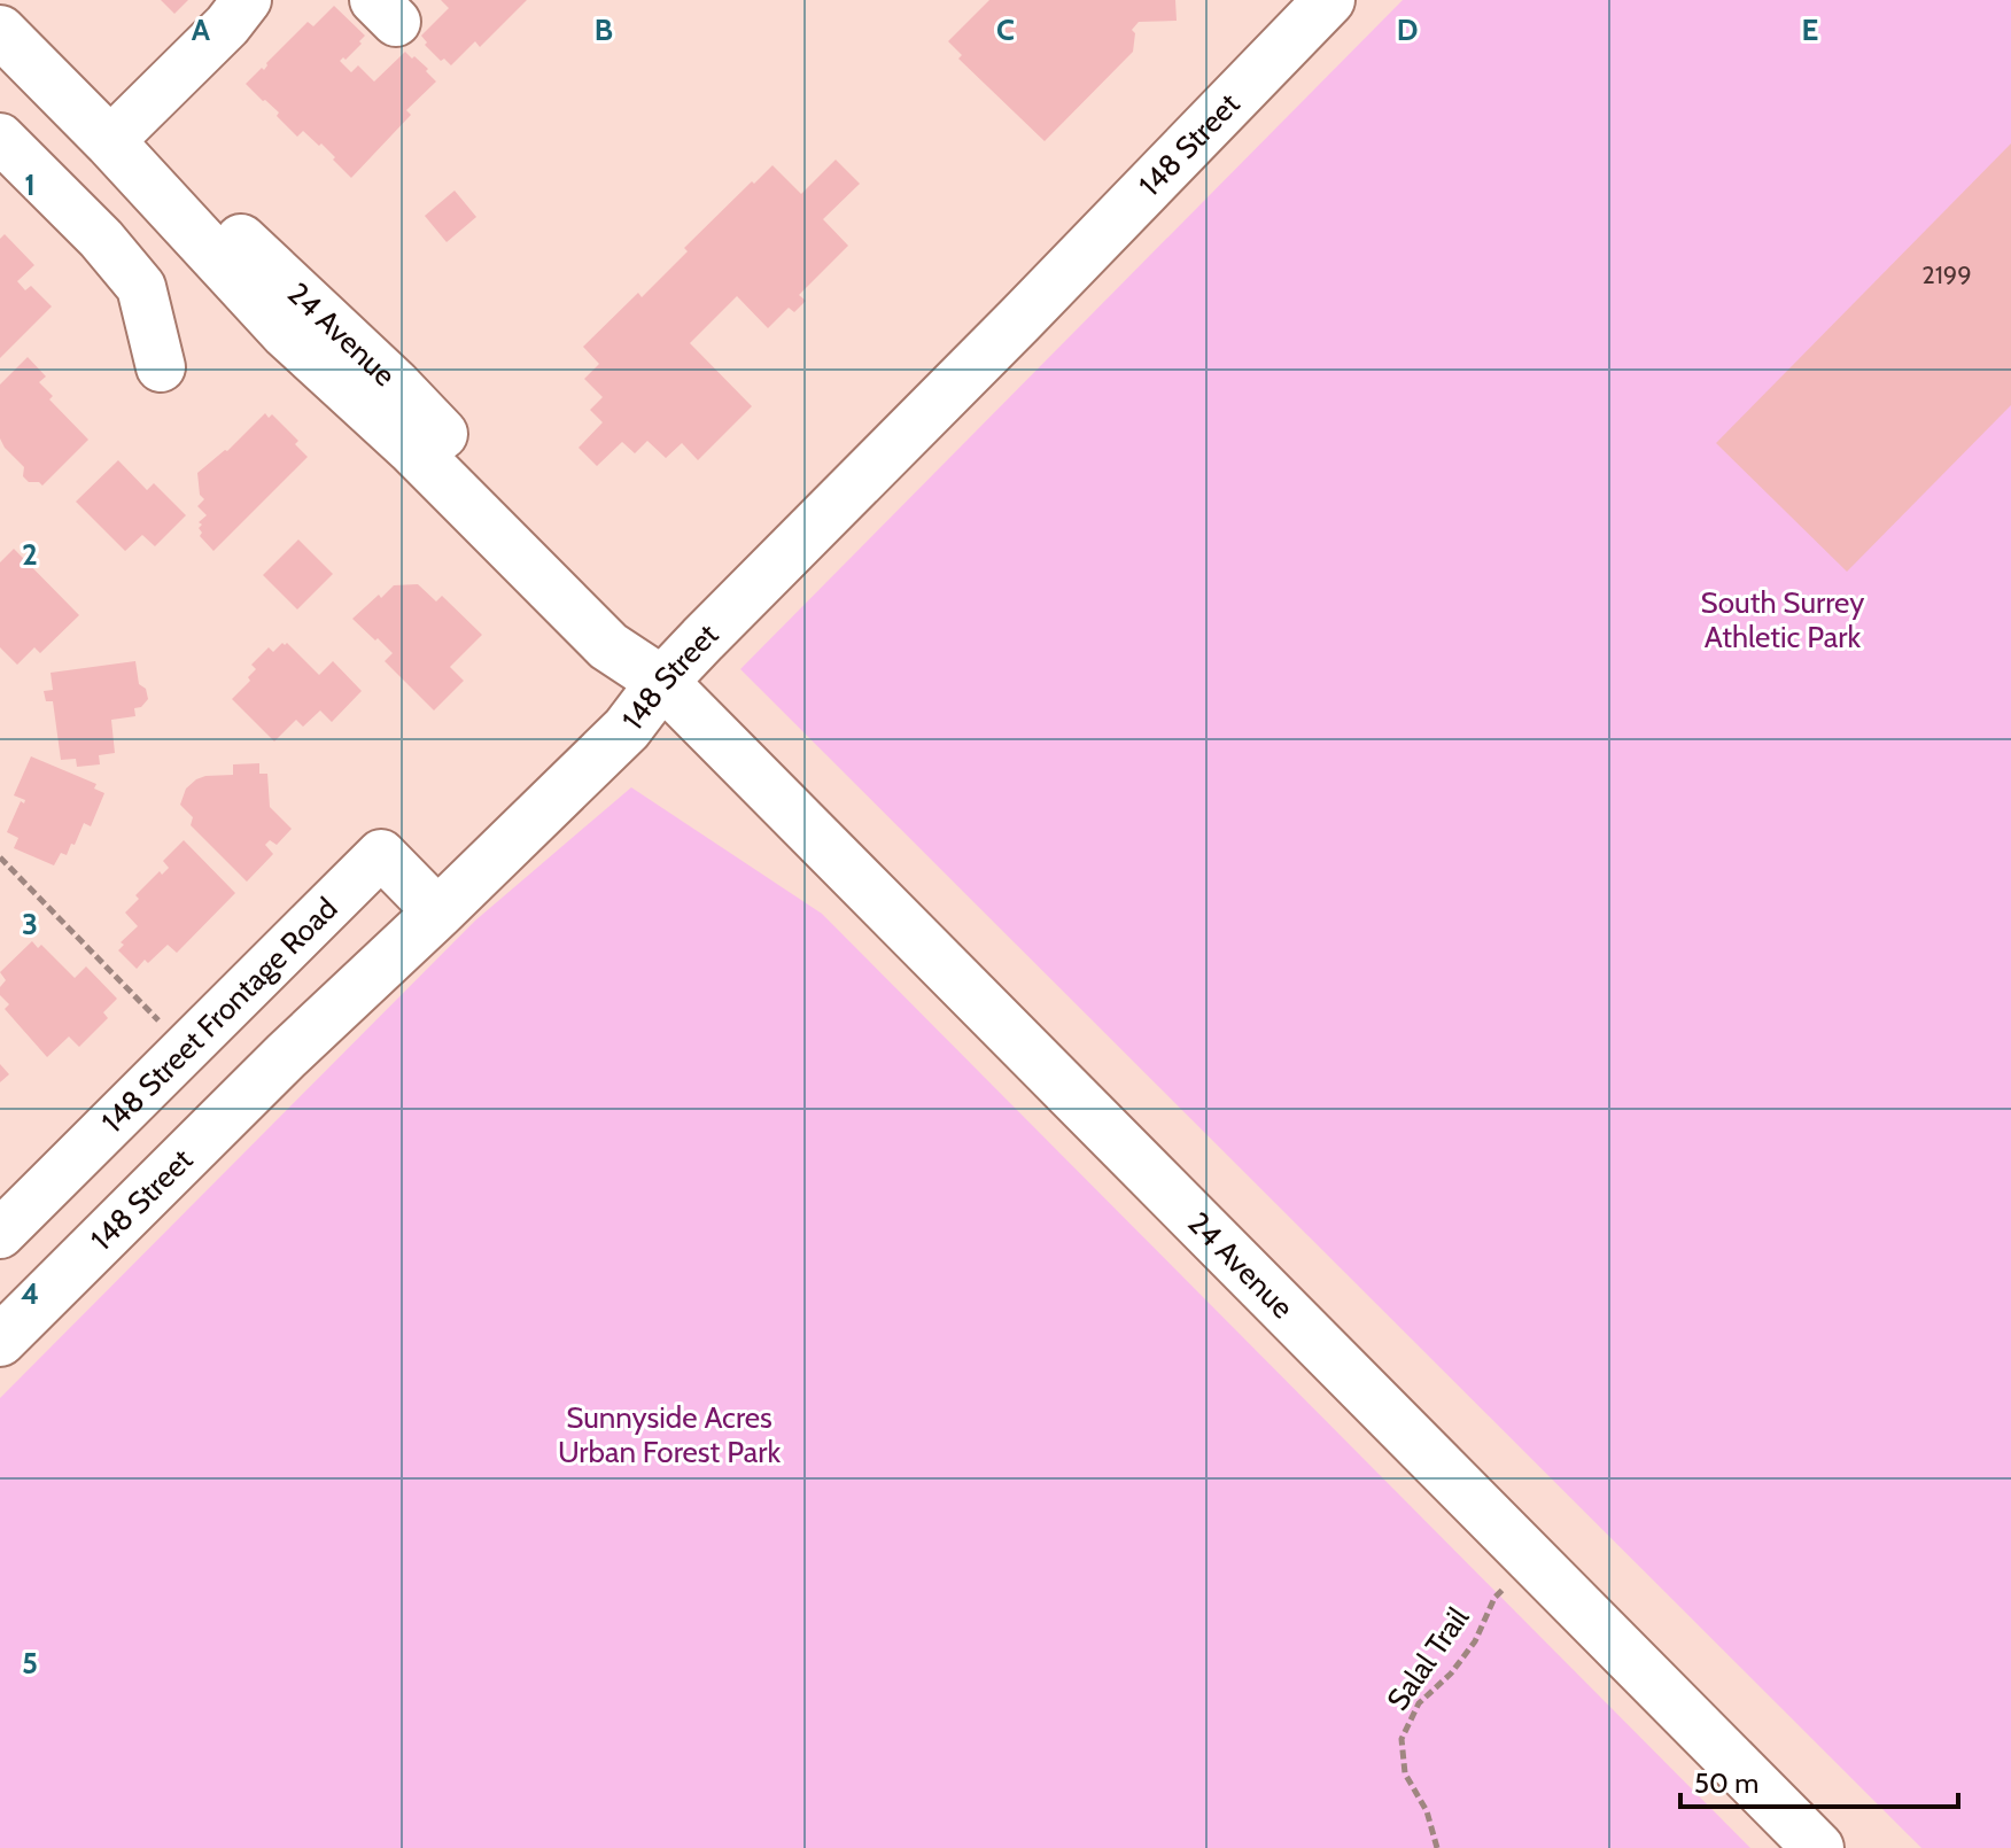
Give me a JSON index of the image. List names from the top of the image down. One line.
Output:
{"streets":{"main road":["148 Street","24 Avenue"],"street":["148 Street Frontage Road"],"path":["Salal Trail"]},"crossings":[["148 Street","24 Avenue"],["148 Street","148 Street Frontage Road"],["24 Avenue","Salal Trail"]],"parks":["South Surrey Athletic Park","Sunnyside Acres Urban Forest Park"],"house_numbers":["2199"],"scale_bar":"50 m","grid":{"columns":["A","B","C","D","E"],"rows":["1","2","3","4","5"]}}
